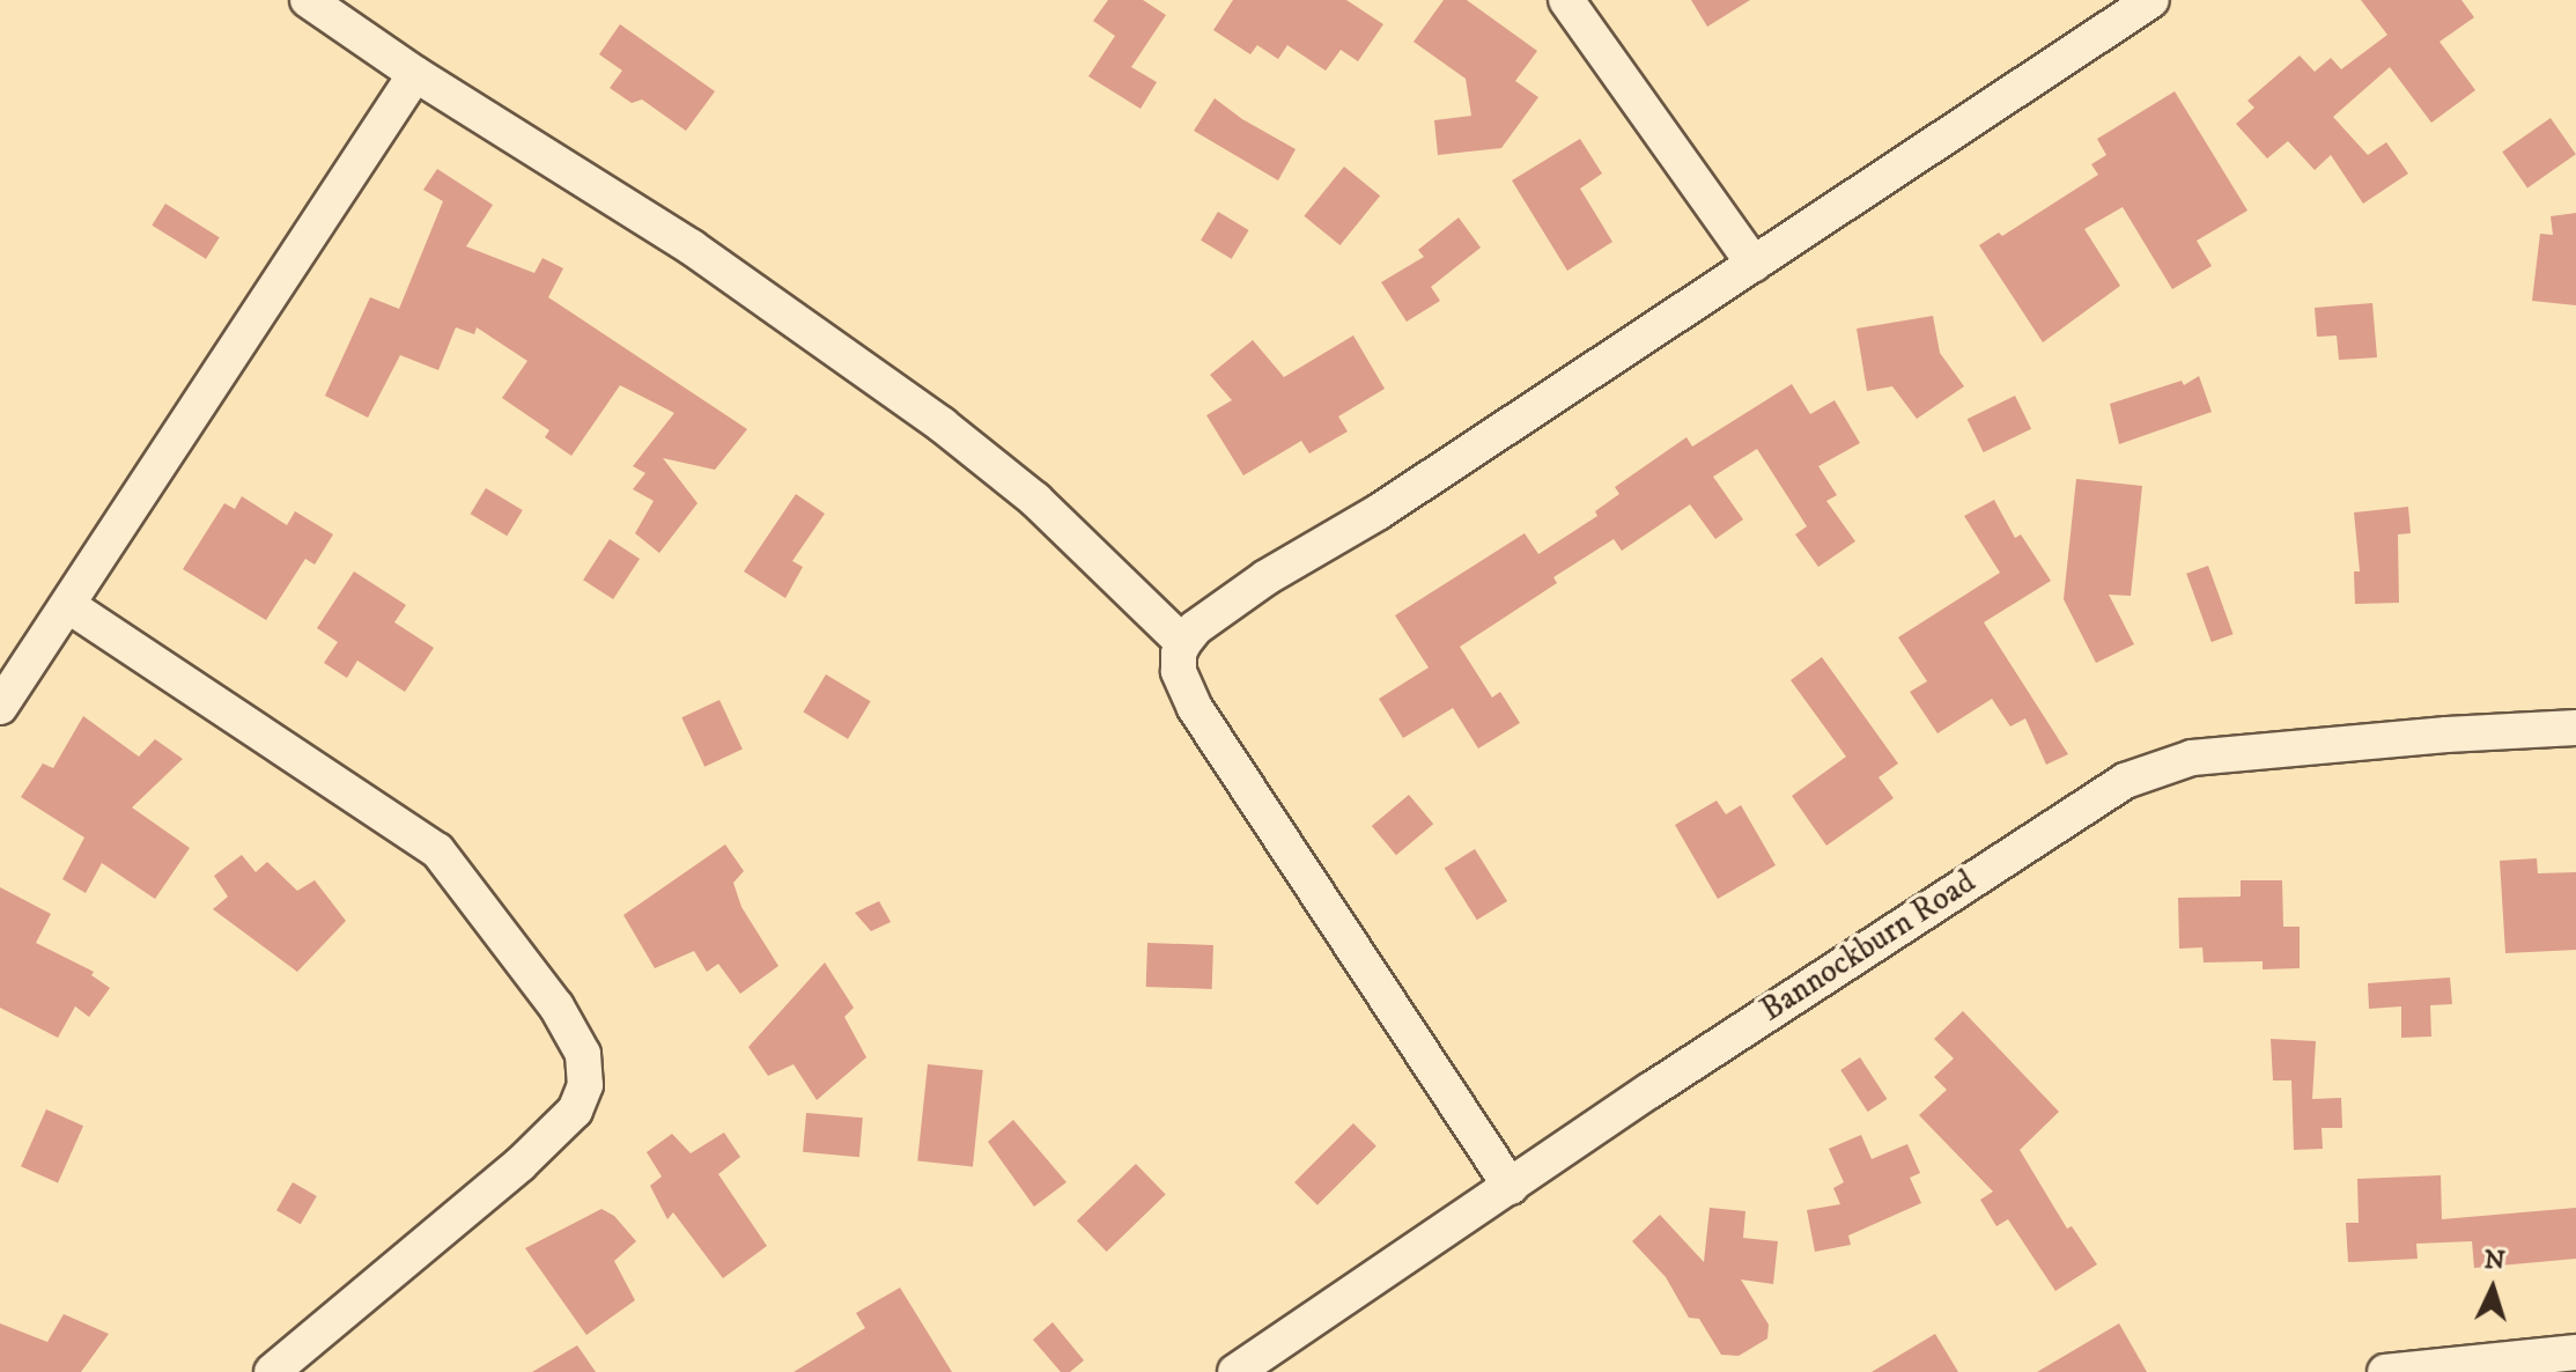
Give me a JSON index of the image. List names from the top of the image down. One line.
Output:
{"streets":{"street":["Bannockburn Road"]},"north":"top"}
